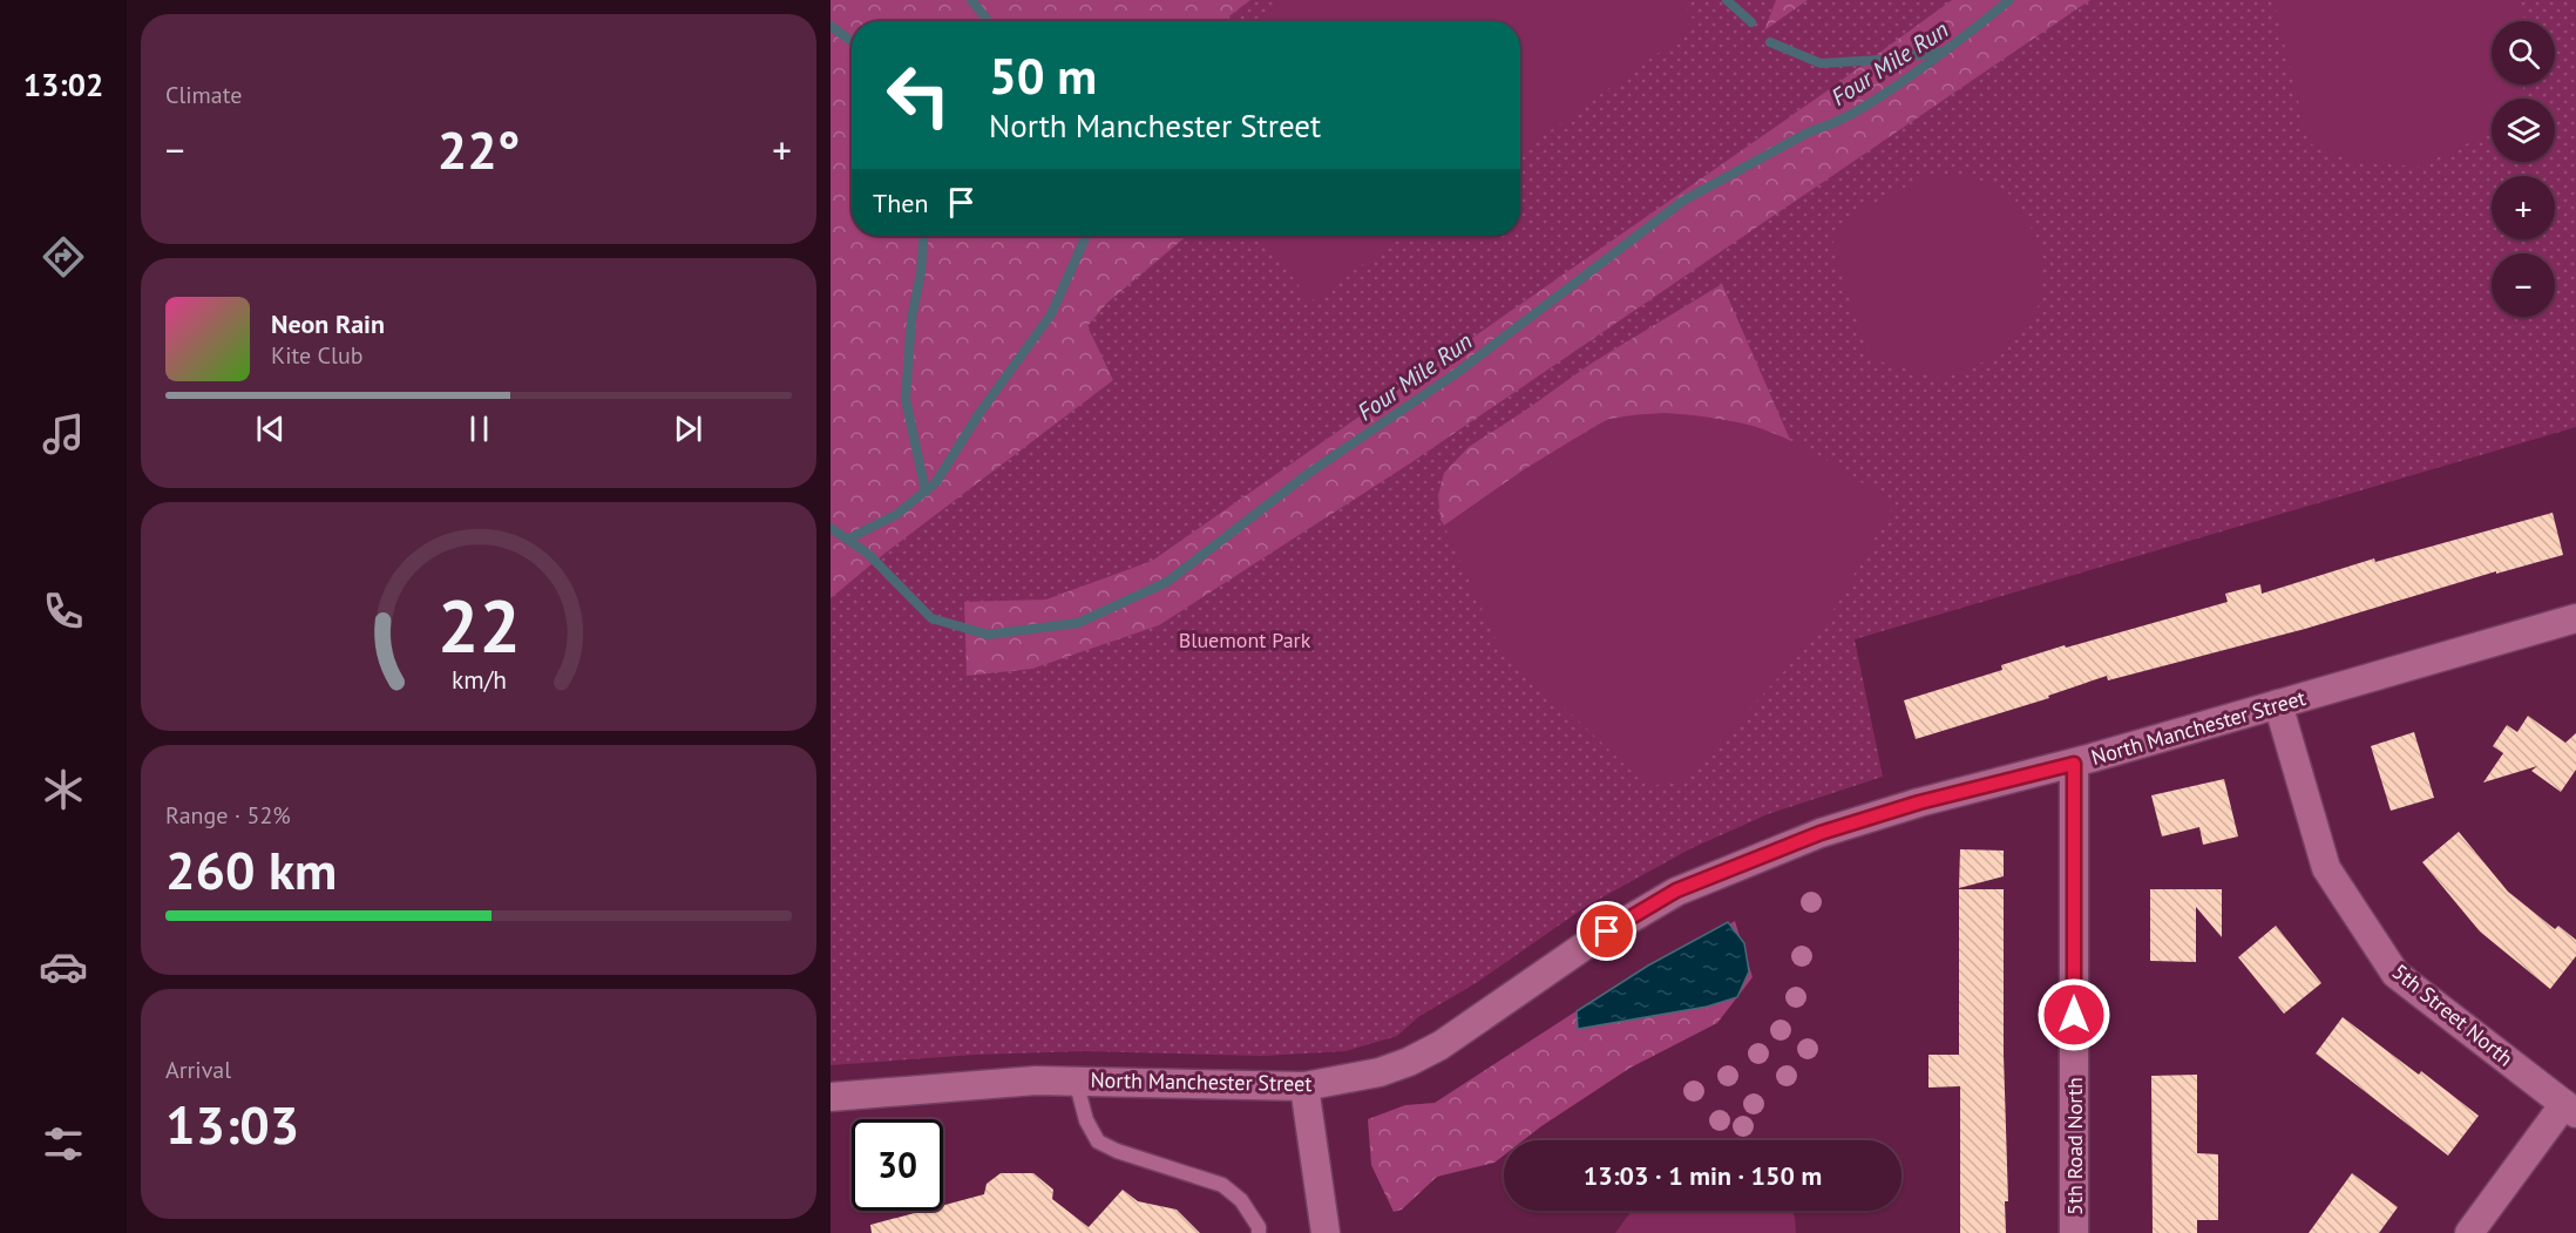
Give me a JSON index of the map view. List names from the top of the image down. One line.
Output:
{"streets":{"street":["North Manchester Street","5th Street North","5th Road North"]},"crossings":[["North Manchester Street","5th Street North"],["North Manchester Street","5th Road North"]],"water":["Four Mile Run"],"parks":["Bluemont Park"],"page":{"tabs":"13:02","tile":["Climate",["Range · 52%","260 km"],["Arrival","13:03"]],"map_buttons":["+","−"],"turn":["50 m","North Manchester Street"],"heat":["−","22°","+"],"then":"Then","song":["Neon Rain","Kite Club"],"limit":"30","trip":"13:03 · 1 min · 150 m","gauge":["22","km/h"]}}
